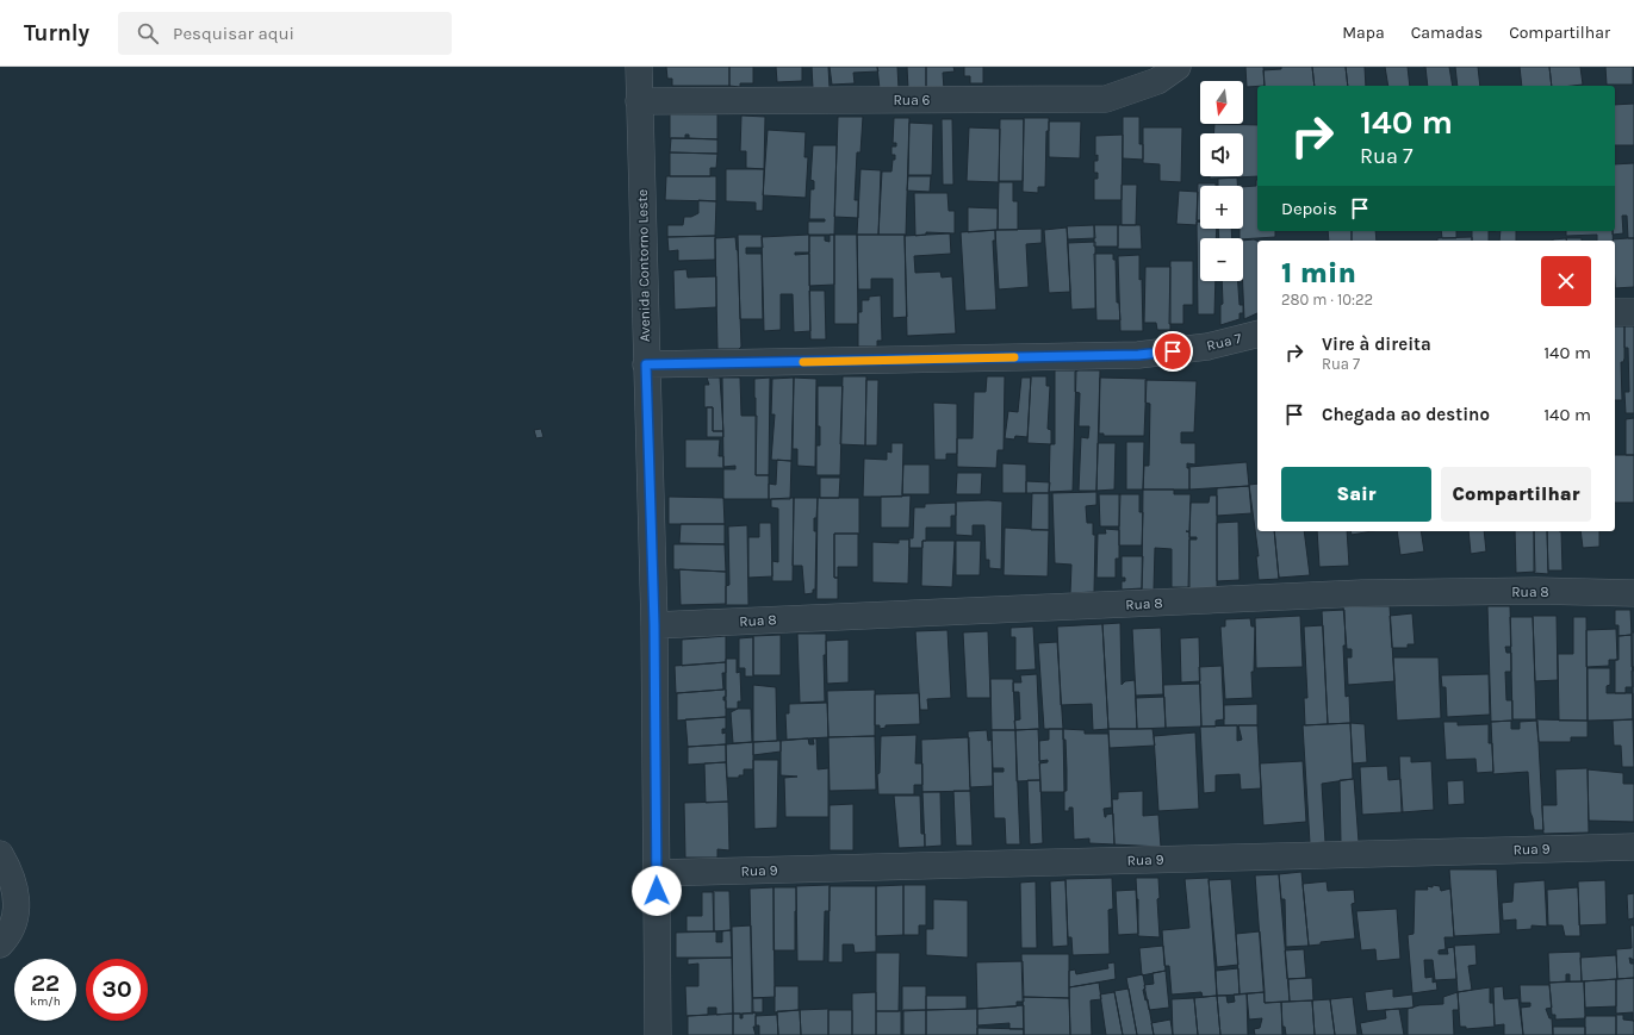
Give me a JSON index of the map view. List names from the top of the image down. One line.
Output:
{"streets":{"street":["Rua 6","Avenida Contorno Leste","Rua 7","Rua 8","Rua 9"]},"crossings":[["Rua 6","Avenida Contorno Leste"],["Avenida Contorno Leste","Rua 7"],["Avenida Contorno Leste","Rua 8"],["Avenida Contorno Leste","Rua 9"]],"north":"bottom","page":{"header":"Turnly","search":"Pesquisar aqui","nav":["Mapa","Camadas","Compartilhar"],"map_buttons":["+","−"],"turn":["140 m","Rua 7"],"then":"Depois","heading":["1 min","280 m · 10:22"],"list":[{"name":"Vire à direita","note":"Rua 7","value":"140 m"},{"name":"Chegada ao destino","value":"140 m"}],"buttons":["Sair","Compartilhar"],"speed":"22 km/h","limit":"30"}}
